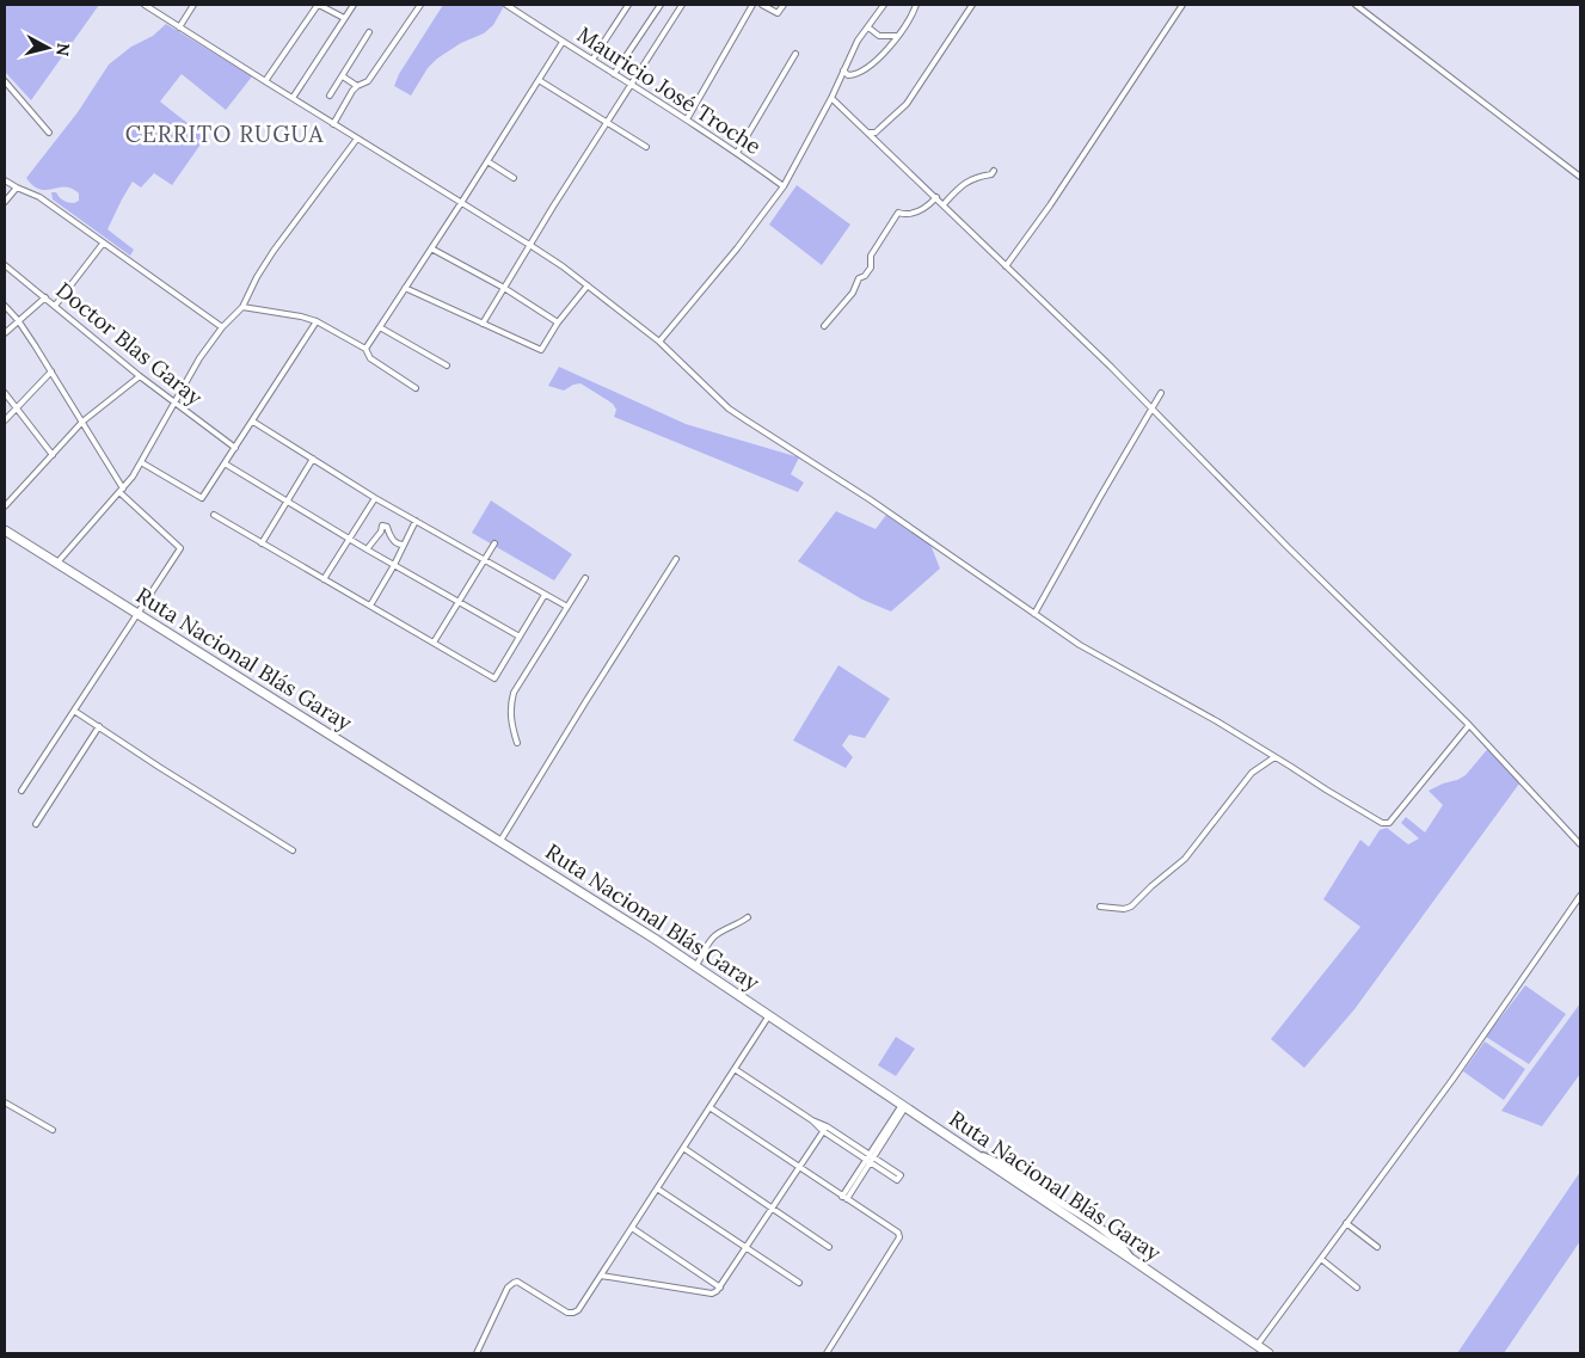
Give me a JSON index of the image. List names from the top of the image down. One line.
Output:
{"streets":{"highway":["Ruta Nacional Blás Garay"],"street":["Mauricio José Troche","Doctor Blas Garay"]},"districts":["CERRITO RUGUA"],"north":"right"}
